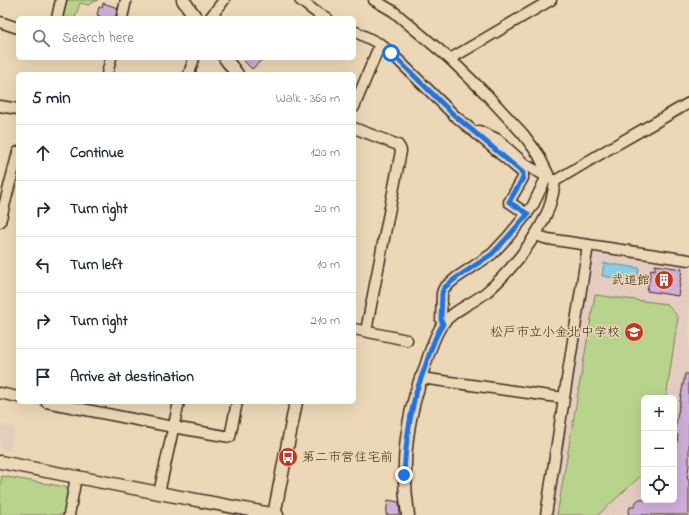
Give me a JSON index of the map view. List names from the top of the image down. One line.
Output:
{"places":{"building":["武道館"],"school or university":["松戸市立小金北中学校"],"bus stop":["第二市営住宅前"]},"page":{"search":"Search here","heading":["5 min","Walk · 360 m"],"list":[["Continue","120 m"],["Turn right","20 m"],["Turn left","10 m"],["Turn right","210 m"],"Arrive at destination"],"map_buttons":["+","−"]}}
